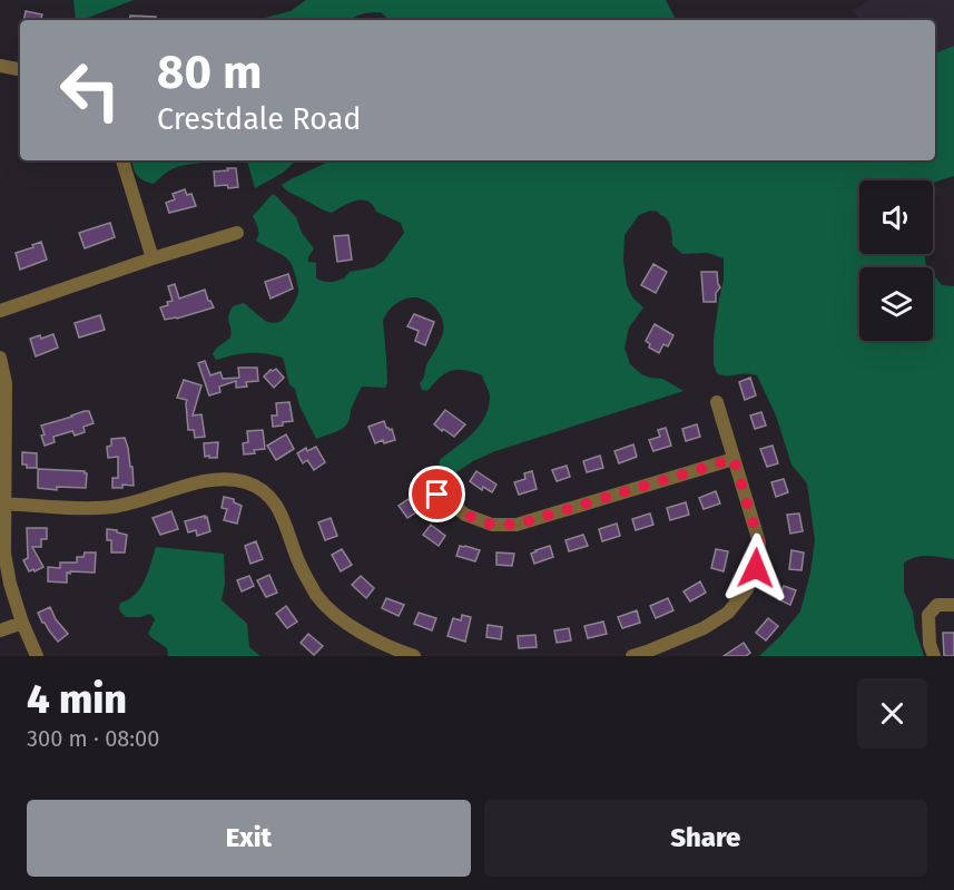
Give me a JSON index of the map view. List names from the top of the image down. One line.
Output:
{"page":{"turn":["80 m","Crestdale Road"],"heading":["4 min","300 m · 08:00"],"buttons":["Exit","Share"]}}
